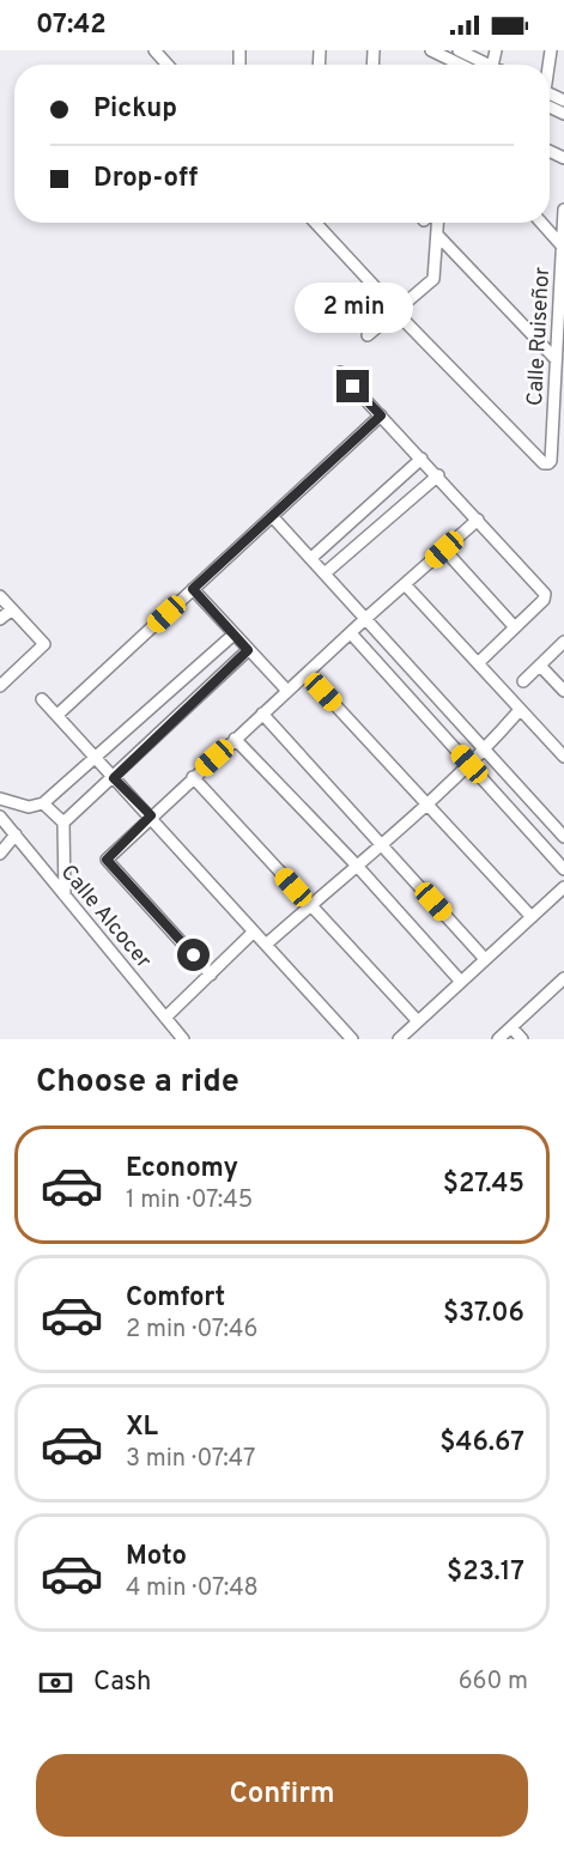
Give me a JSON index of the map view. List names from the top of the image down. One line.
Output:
{"streets":{"street":["Calle Ruiseñor","Calle Alcocer"]},"page":{"status":"07:42","banner":["Pickup","Drop-off"],"bubble":"2 min","heading":"Choose a ride","list":[{"name":"Economy","note":"1 min · 07:45","value":"$27.45"},{"name":"Comfort","note":"2 min · 07:46","value":"$37.06"},{"name":"XL","note":"3 min · 07:47","value":"$46.67"},{"name":"Moto","note":"4 min · 07:48","value":"$23.17"}],"pay":["Cash","660 m"],"buttons":"Confirm"}}
